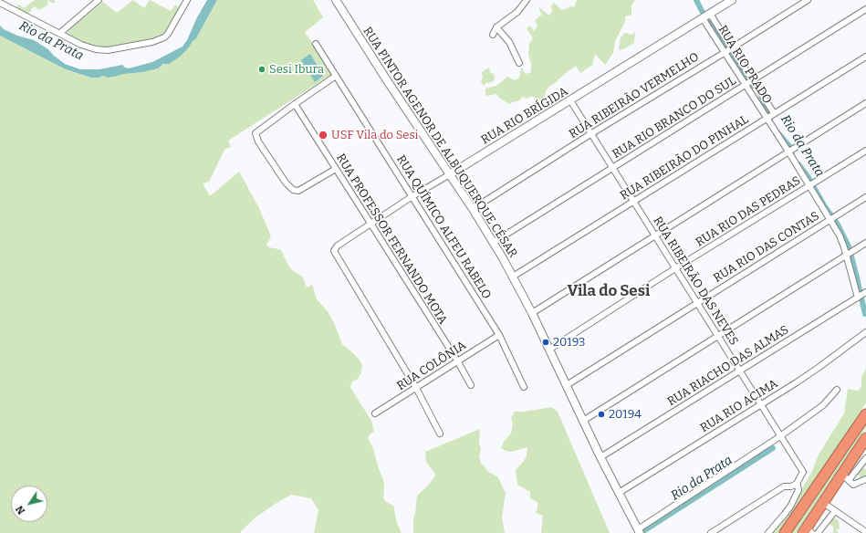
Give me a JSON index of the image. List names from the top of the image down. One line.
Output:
{"streets":{"street":["RUA RIO PRADO","RUA RIBEIRÃO VERMELHO","RUA RIO BRÍGIDA","RUA RIO BRANCO DO SUL","RUA PINTOR AGENOR DE ALBUQUERQUE CÉSAR","RUA RIBEIRÃO DO PINHAL","RUA RIO DAS PEDRAS","RUA QUÍMICO ALFEU RABELO","RUA PROFESSOR FERNANDO MOTA","RUA RIO DAS CONTAS","RUA RIBEIRÃO DAS NEVES","RUA COLÔNIA","RUA RIACHO DAS ALMAS","RUA RIO ACIMA"]},"crossings":[["RUA RIO PRADO","RUA RIBEIRÃO VERMELHO"],["RUA RIO PRADO","RUA RIO BRÍGIDA"],["RUA RIO PRADO","RUA RIO BRANCO DO SUL"],["RUA RIO PRADO","RUA RIBEIRÃO DO PINHAL"],["RUA RIO PRADO","RUA RIO DAS PEDRAS"],["RUA RIO PRADO","RUA RIO DAS CONTAS"],["RUA RIO PRADO","RUA RIACHO DAS ALMAS"],["RUA RIBEIRÃO VERMELHO","RUA PINTOR AGENOR DE ALBUQUERQUE CÉSAR"],["RUA RIBEIRÃO VERMELHO","RUA RIBEIRÃO DAS NEVES"],["RUA RIO BRÍGIDA","RUA PINTOR AGENOR DE ALBUQUERQUE CÉSAR"],["RUA RIO BRÍGIDA","RUA QUÍMICO ALFEU RABELO"],["RUA RIO BRÍGIDA","RUA PROFESSOR FERNANDO MOTA"],["RUA RIO BRÍGIDA","RUA RIBEIRÃO DAS NEVES"],["RUA RIO BRÍGIDA","RUA COLÔNIA"],["RUA RIO BRANCO DO SUL","RUA PINTOR AGENOR DE ALBUQUERQUE CÉSAR"],["RUA RIO BRANCO DO SUL","RUA RIBEIRÃO DAS NEVES"],["RUA PINTOR AGENOR DE ALBUQUERQUE CÉSAR","RUA RIBEIRÃO DO PINHAL"],["RUA PINTOR AGENOR DE ALBUQUERQUE CÉSAR","RUA RIO DAS PEDRAS"],["RUA PINTOR AGENOR DE ALBUQUERQUE CÉSAR","RUA RIO DAS CONTAS"],["RUA PINTOR AGENOR DE ALBUQUERQUE CÉSAR","RUA RIACHO DAS ALMAS"],["RUA PINTOR AGENOR DE ALBUQUERQUE CÉSAR","RUA RIO ACIMA"],["RUA RIBEIRÃO DO PINHAL","RUA RIBEIRÃO DAS NEVES"],["RUA RIO DAS PEDRAS","RUA RIBEIRÃO DAS NEVES"],["RUA QUÍMICO ALFEU RABELO","RUA COLÔNIA"],["RUA PROFESSOR FERNANDO MOTA","RUA COLÔNIA"],["RUA RIO DAS CONTAS","RUA RIBEIRÃO DAS NEVES"],["RUA RIBEIRÃO DAS NEVES","RUA RIACHO DAS ALMAS"],["RUA RIBEIRÃO DAS NEVES","RUA RIO ACIMA"]],"districts":["Vila do Sesi"],"water":["Rio da Prata"],"places":["Sesi Ibura","USF Vila do Sesi","20193","20194"],"north":"bottom left"}
